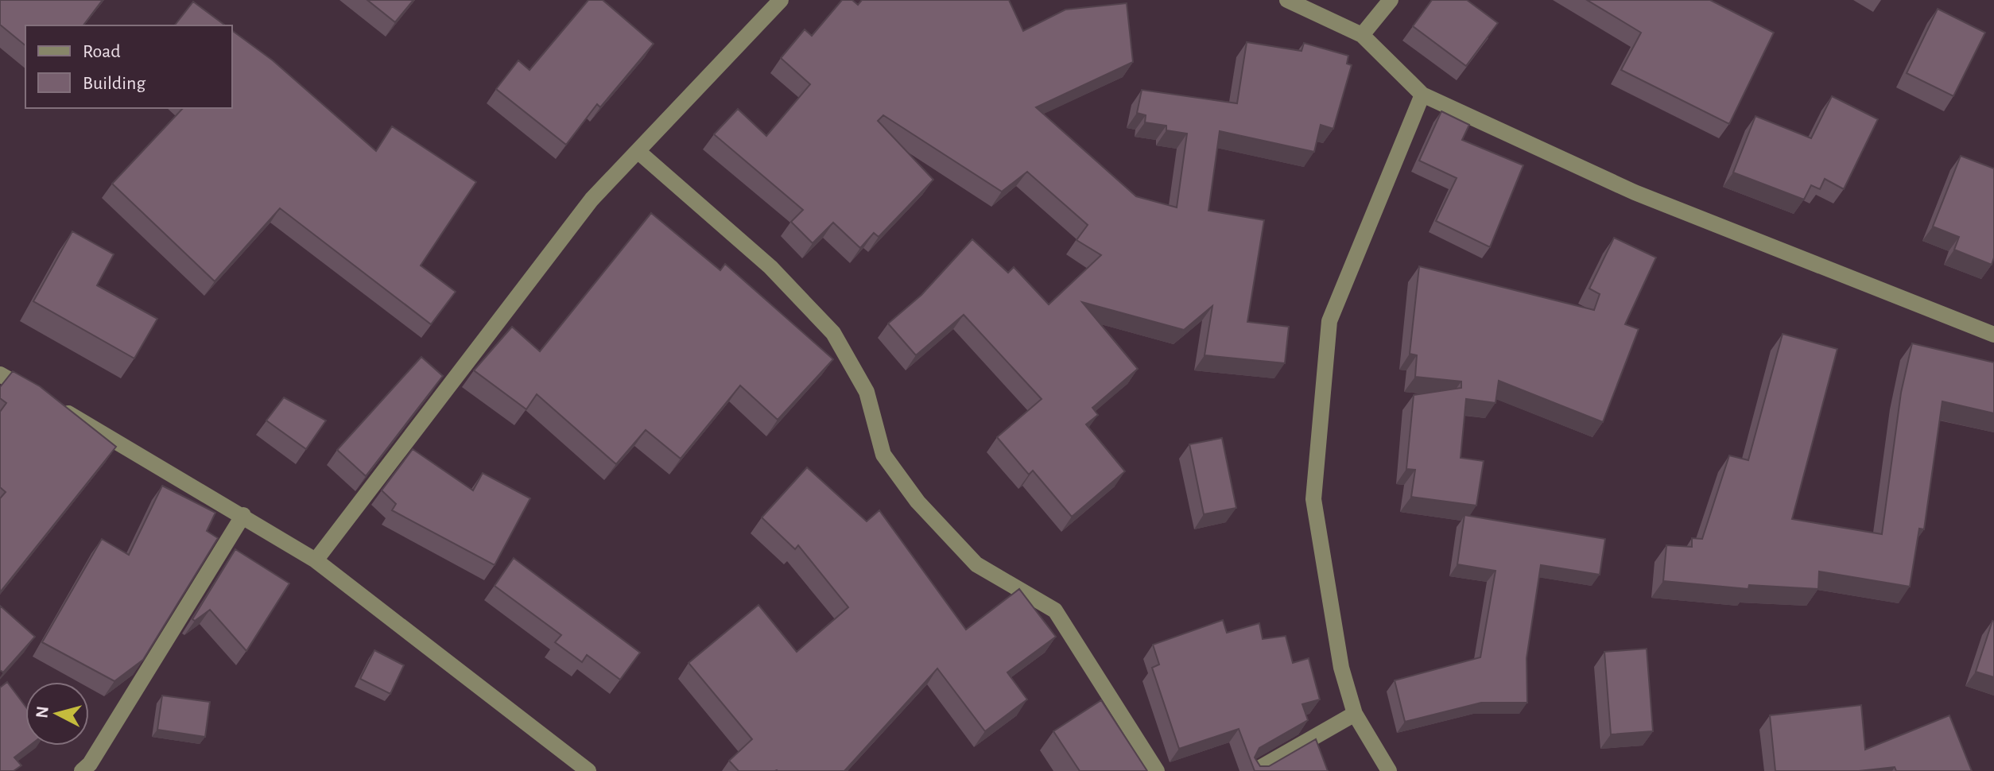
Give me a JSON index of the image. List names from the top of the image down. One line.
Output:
{"legend":["Road","Building"],"north":"left"}
